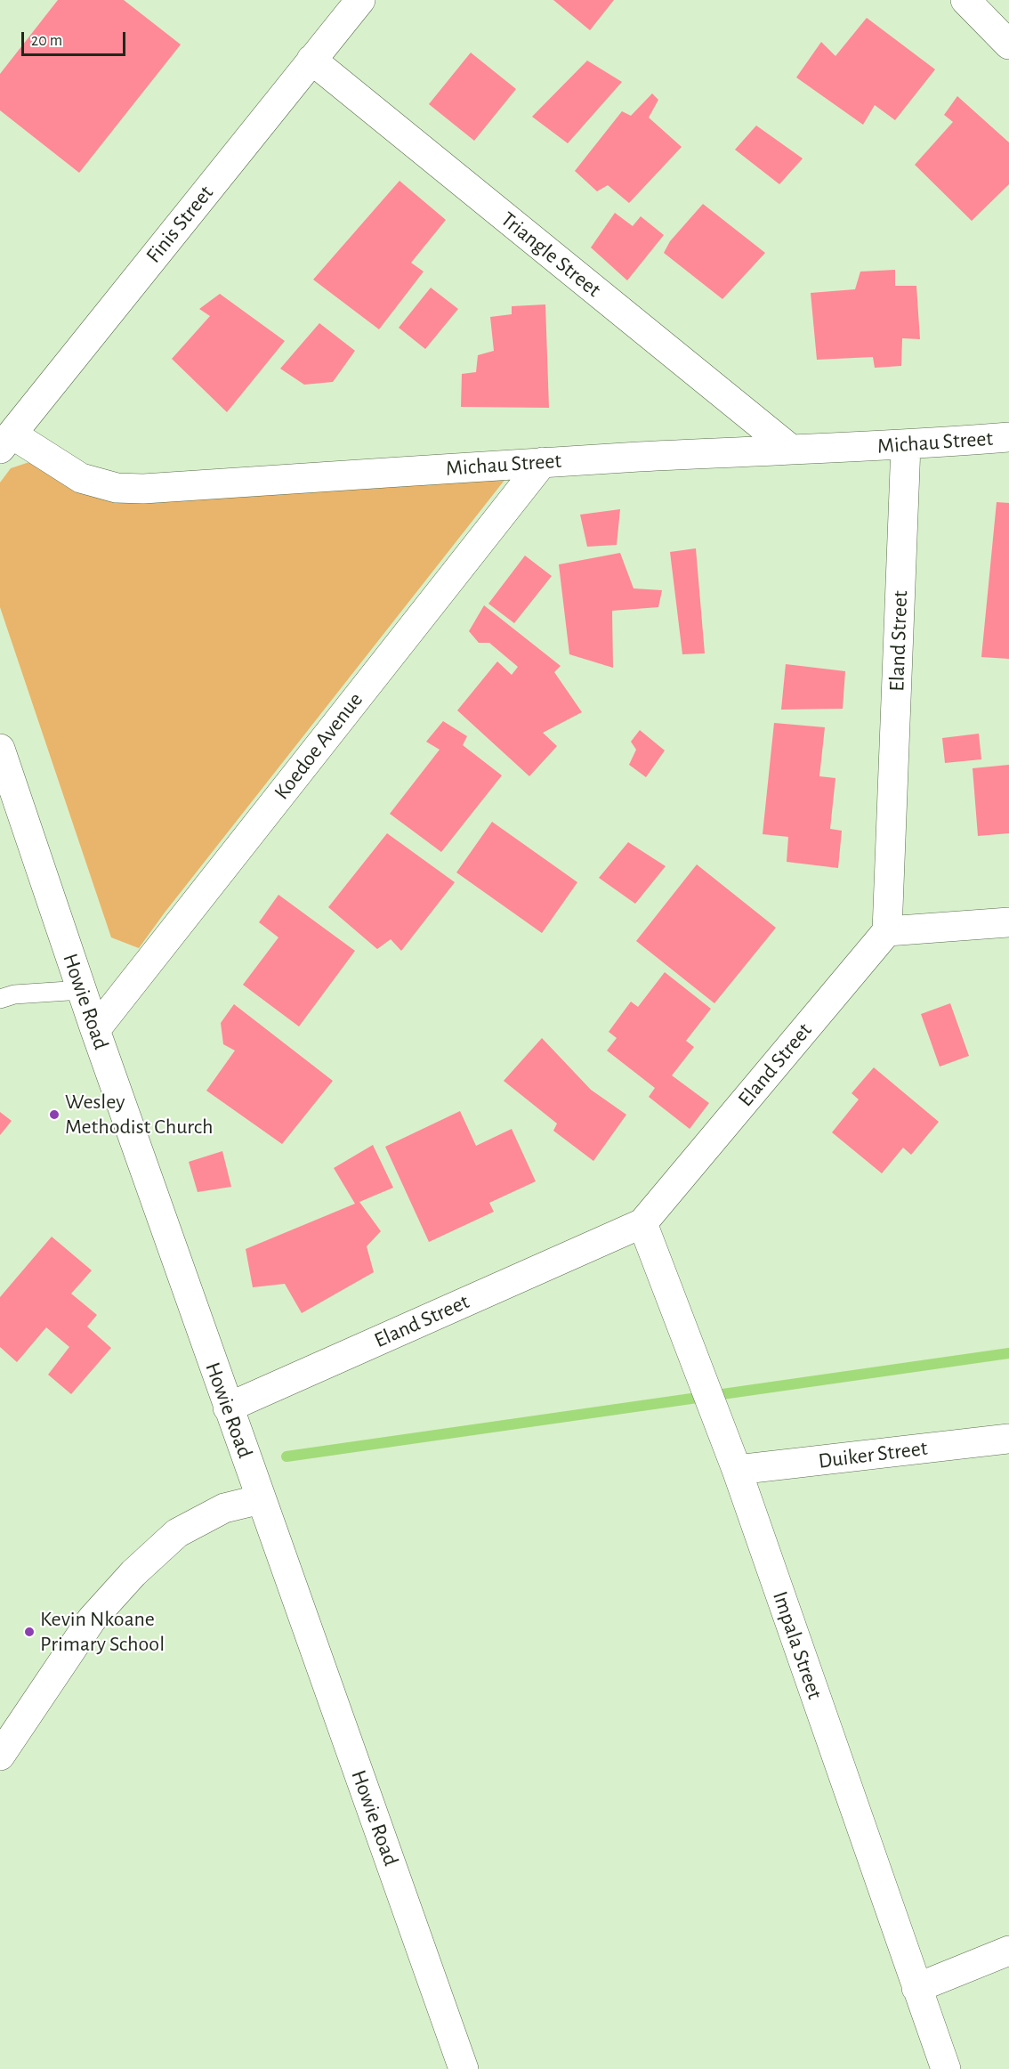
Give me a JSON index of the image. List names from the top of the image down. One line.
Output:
{"streets":{"street":["Finis Street","Triangle Street","Michau Street","Eland Street","Koedoe Avenue","Howie Road","Duiker Street","Impala Street"]},"crossings":[["Finis Street","Triangle Street"],["Finis Street","Michau Street"],["Triangle Street","Michau Street"],["Michau Street","Eland Street"],["Michau Street","Koedoe Avenue"],["Eland Street","Howie Road"],["Eland Street","Impala Street"],["Koedoe Avenue","Howie Road"],["Duiker Street","Impala Street"]],"places":["Wesley Methodist Church","Kevin Nkoane Primary School"],"scale_bar":"20 m"}
